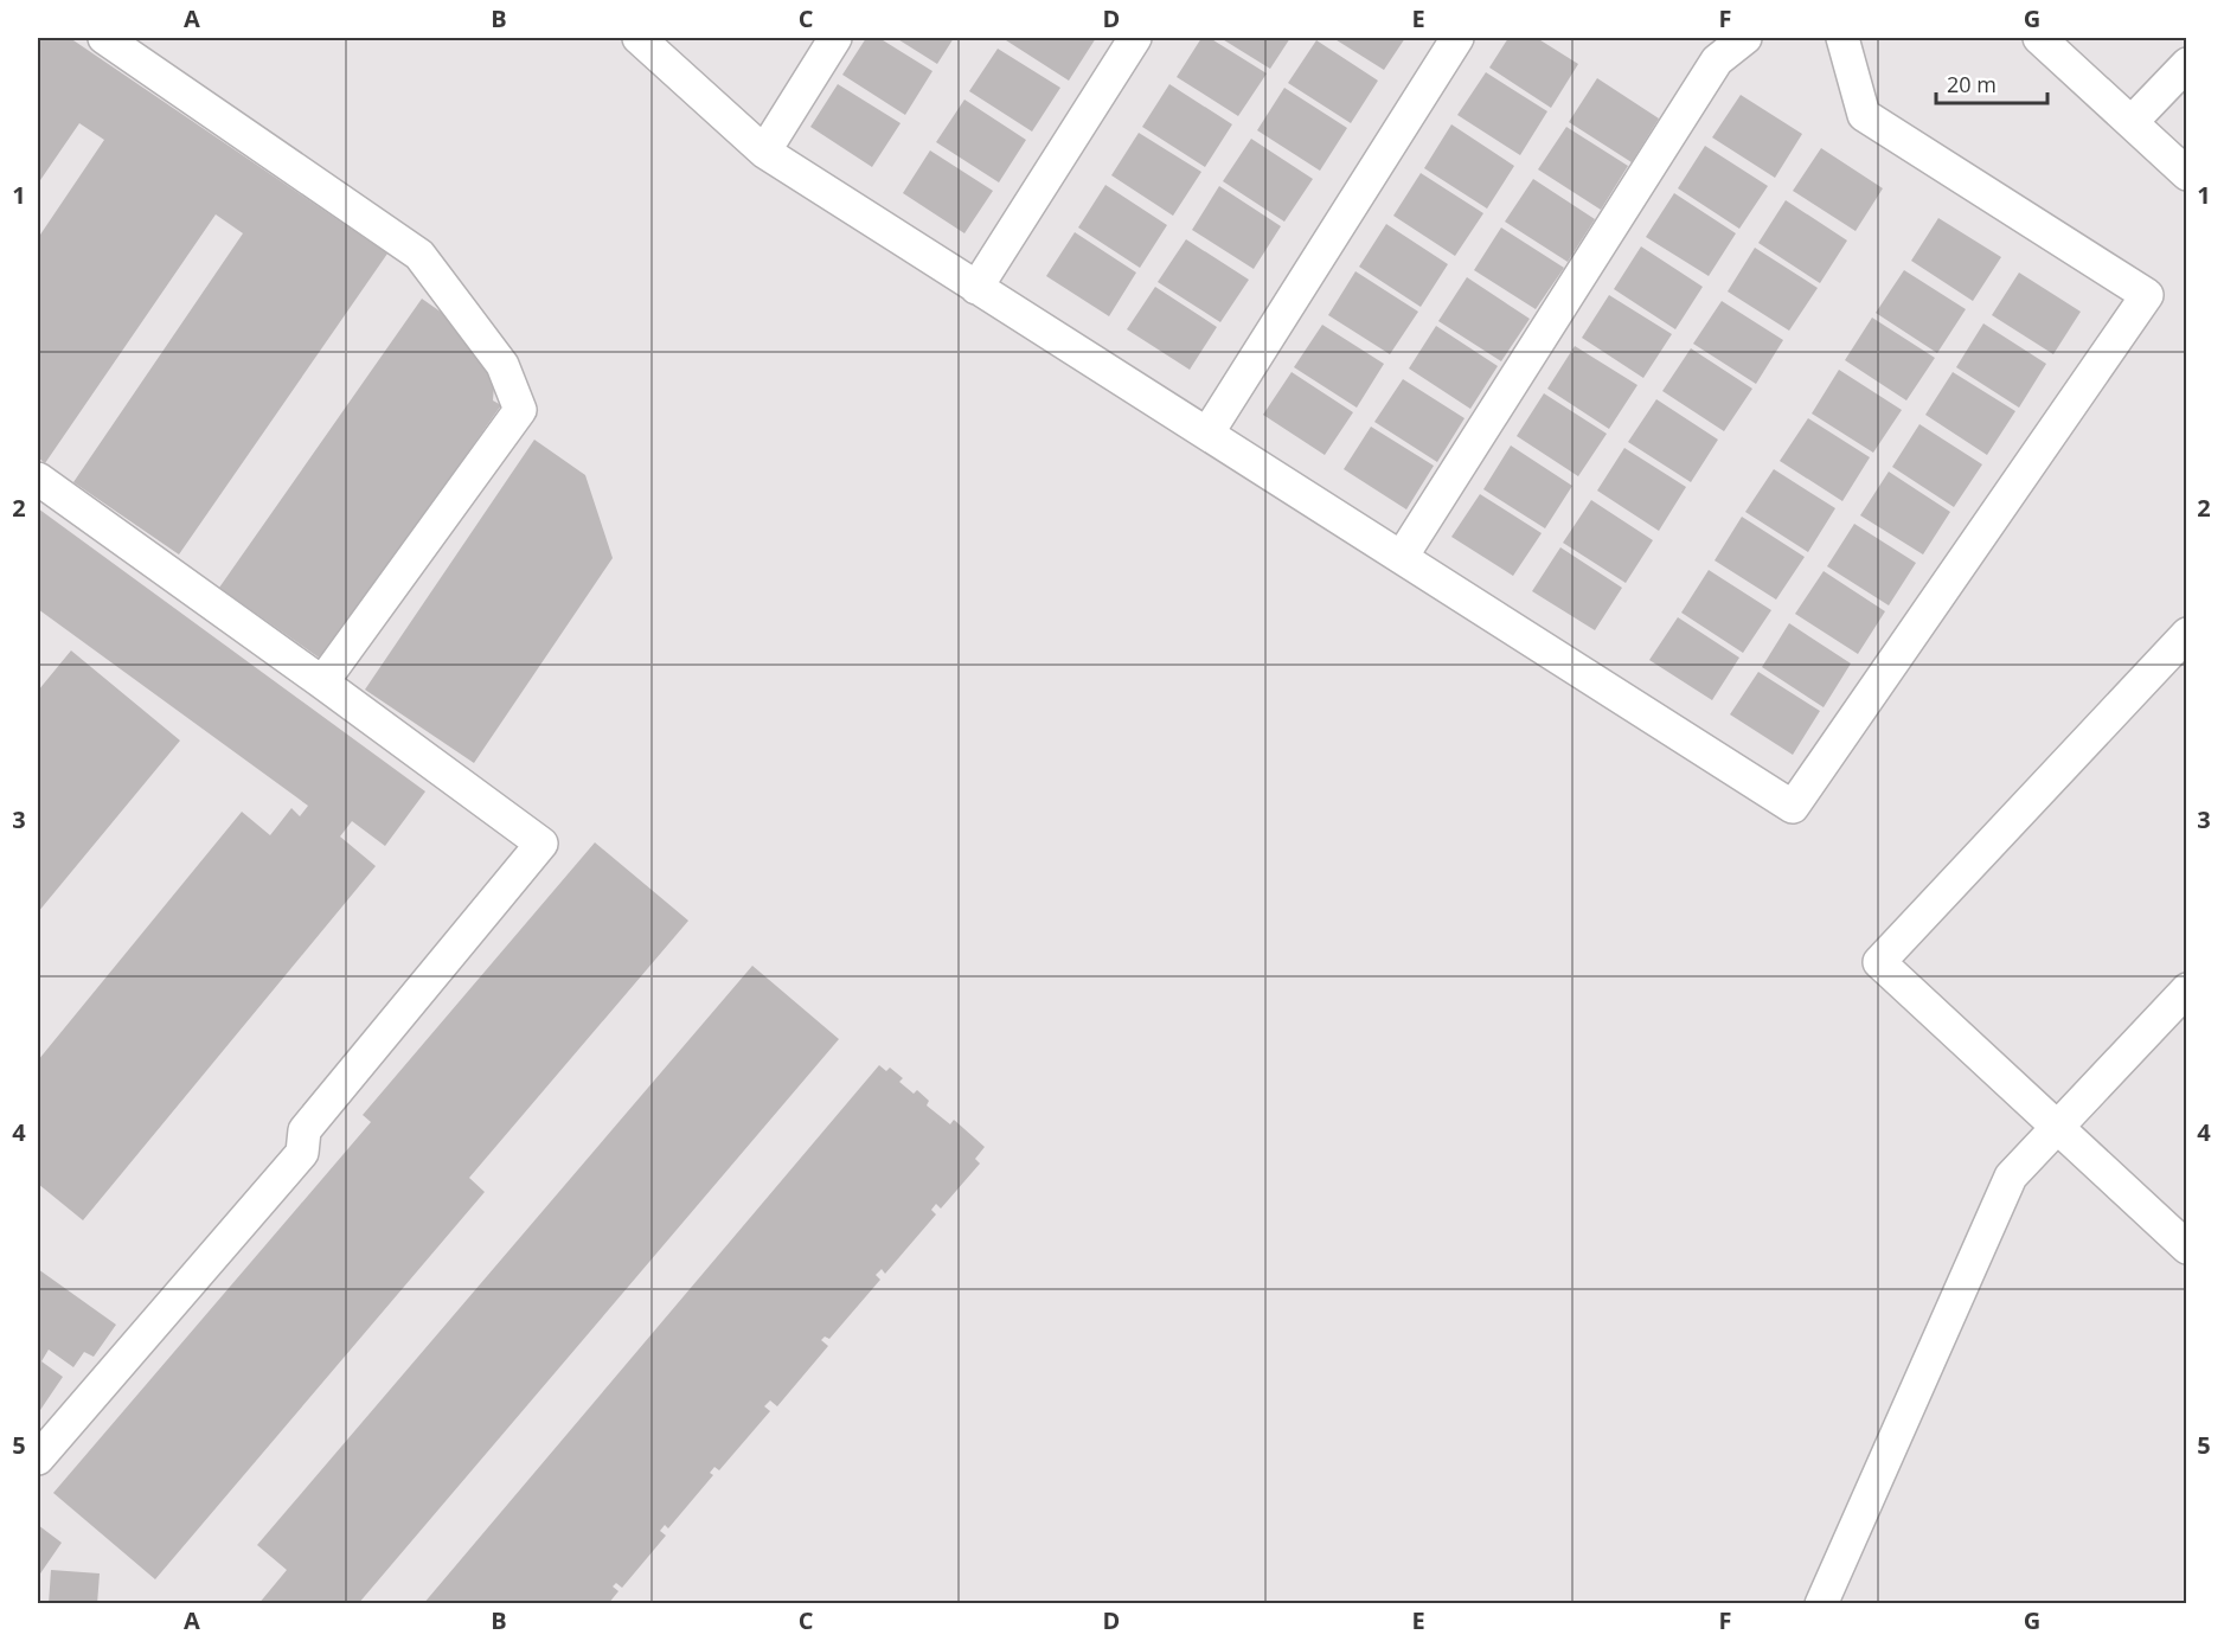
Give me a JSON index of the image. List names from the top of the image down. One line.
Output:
{"scale_bar":"20 m","grid":{"columns":["A","B","C","D","E","F","G"],"rows":["1","2","3","4","5"]}}
